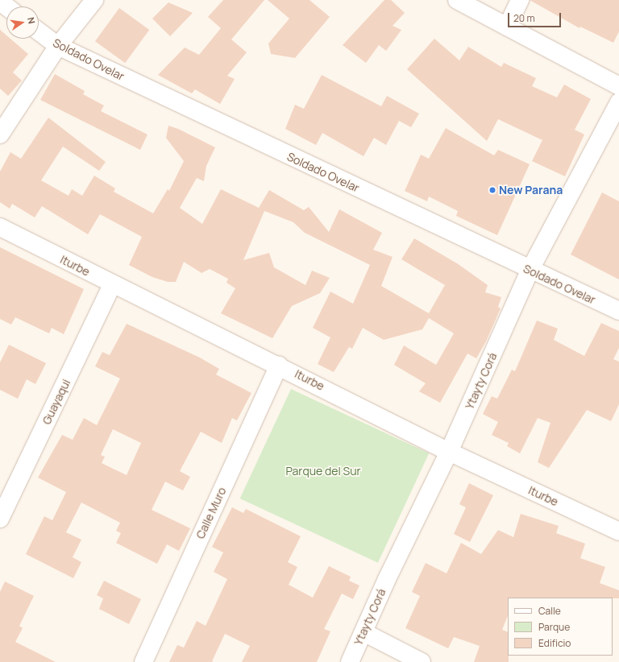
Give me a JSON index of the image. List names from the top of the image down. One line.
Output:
{"streets":{"street":["Soldado Ovelar","Iturbe","Ytayty Corá","Guayaqui","Calle Muro"]},"crossings":[["Soldado Ovelar","Ytayty Corá"],["Iturbe","Ytayty Corá"],["Iturbe","Guayaqui"],["Iturbe","Calle Muro"]],"parks":["Parque del Sur"],"places":["New Parana"],"legend":["Calle","Parque","Edificio"],"scale_bar":"20 m","north":"right"}
